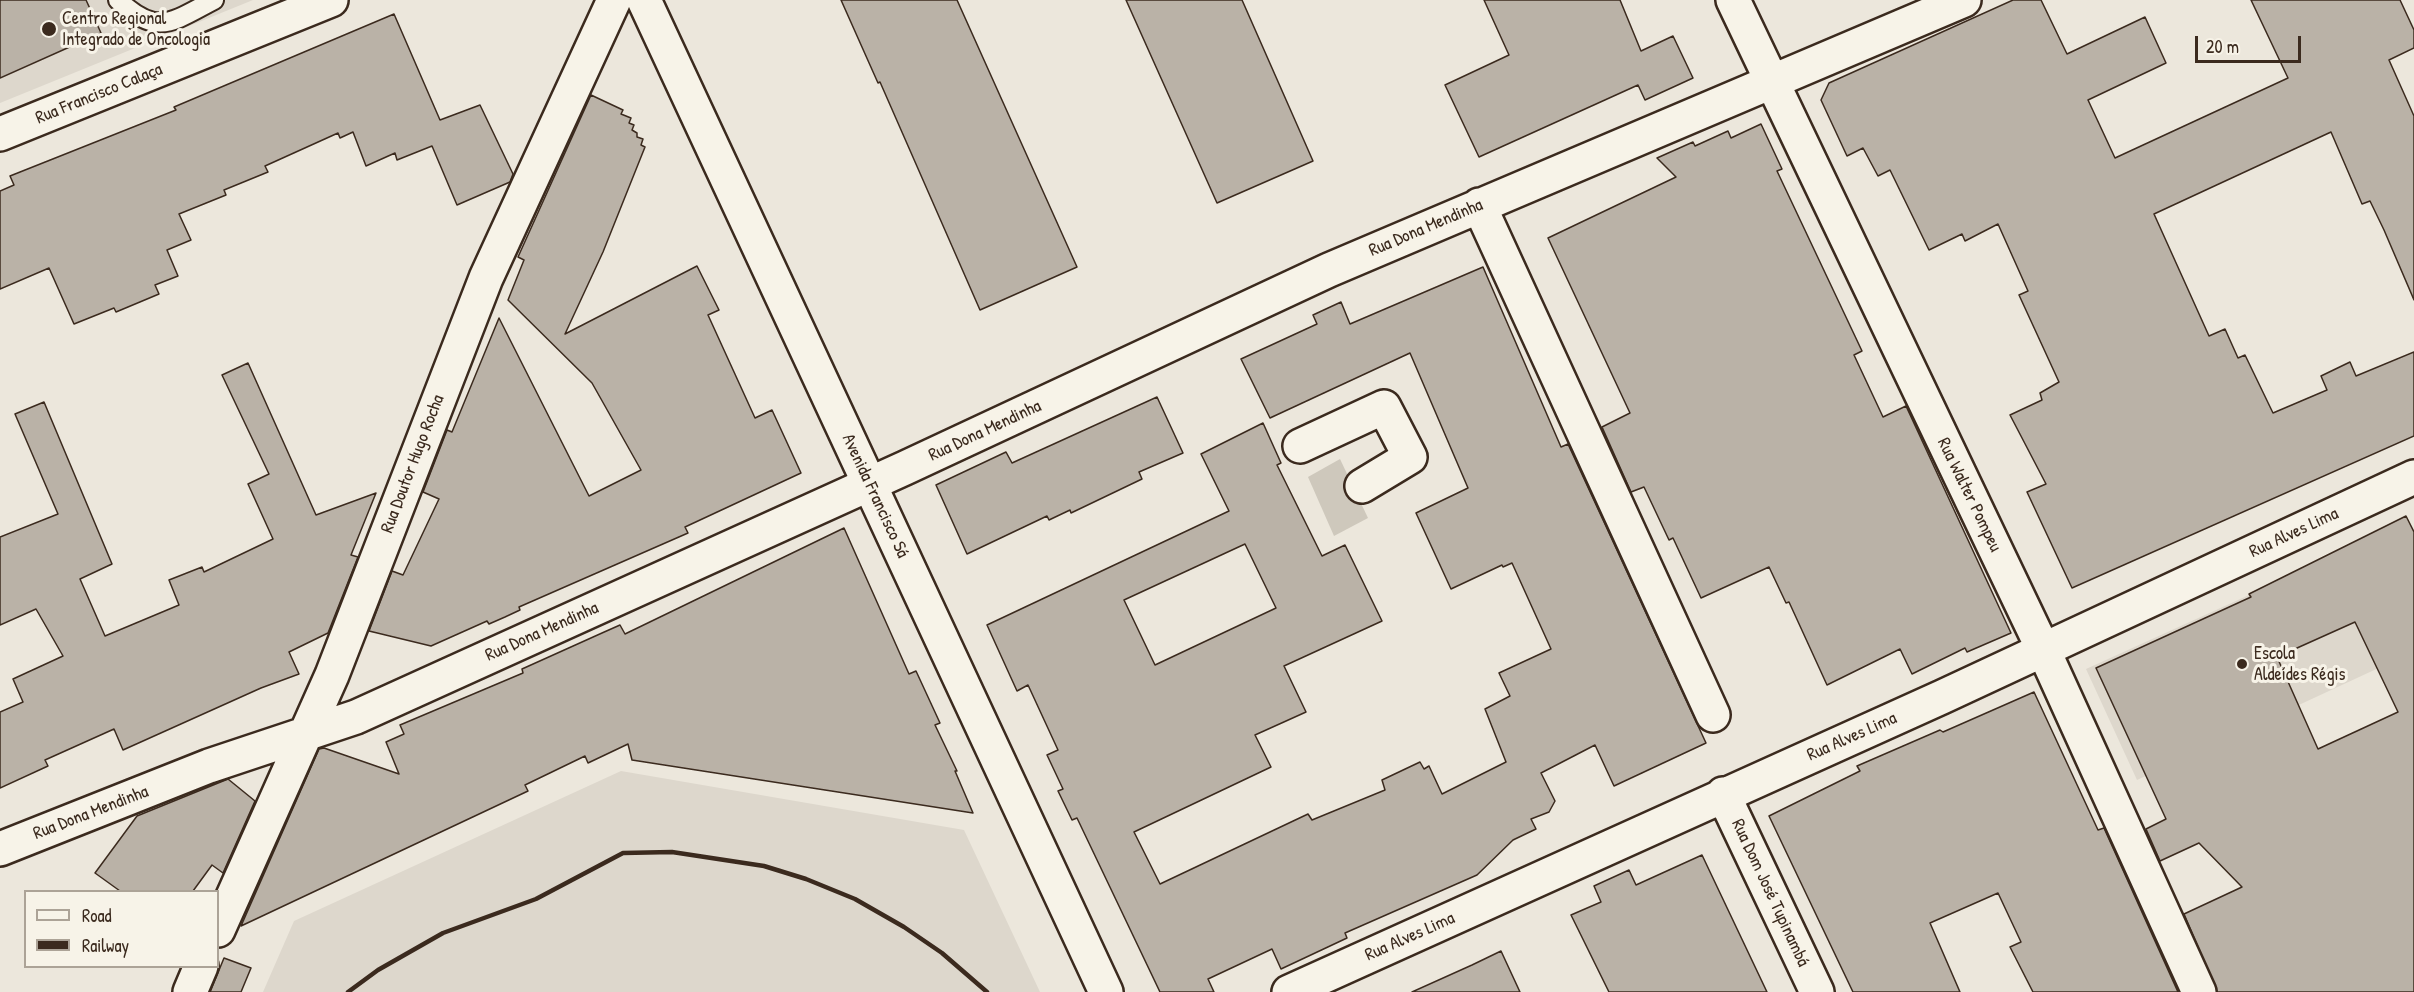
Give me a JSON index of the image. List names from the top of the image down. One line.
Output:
{"streets":{"street":["Rua Francisco Calaça","Rua Dona Mendinha","Rua Doutor Hugo Rocha","Rua Walter Pompeu","Avenida Francisco Sá","Rua Alves Lima","Rua Dom José Tupinambá"]},"crossings":[["Rua Dona Mendinha","Rua Doutor Hugo Rocha"],["Rua Dona Mendinha","Rua Walter Pompeu"],["Rua Dona Mendinha","Avenida Francisco Sá"],["Rua Walter Pompeu","Rua Alves Lima"],["Rua Alves Lima","Rua Dom José Tupinambá"]],"places":["Centro Regional Integrado de Oncologia","Escola Aldeídes Régis"],"legend":["Road","Railway"],"scale_bar":"20 m"}
